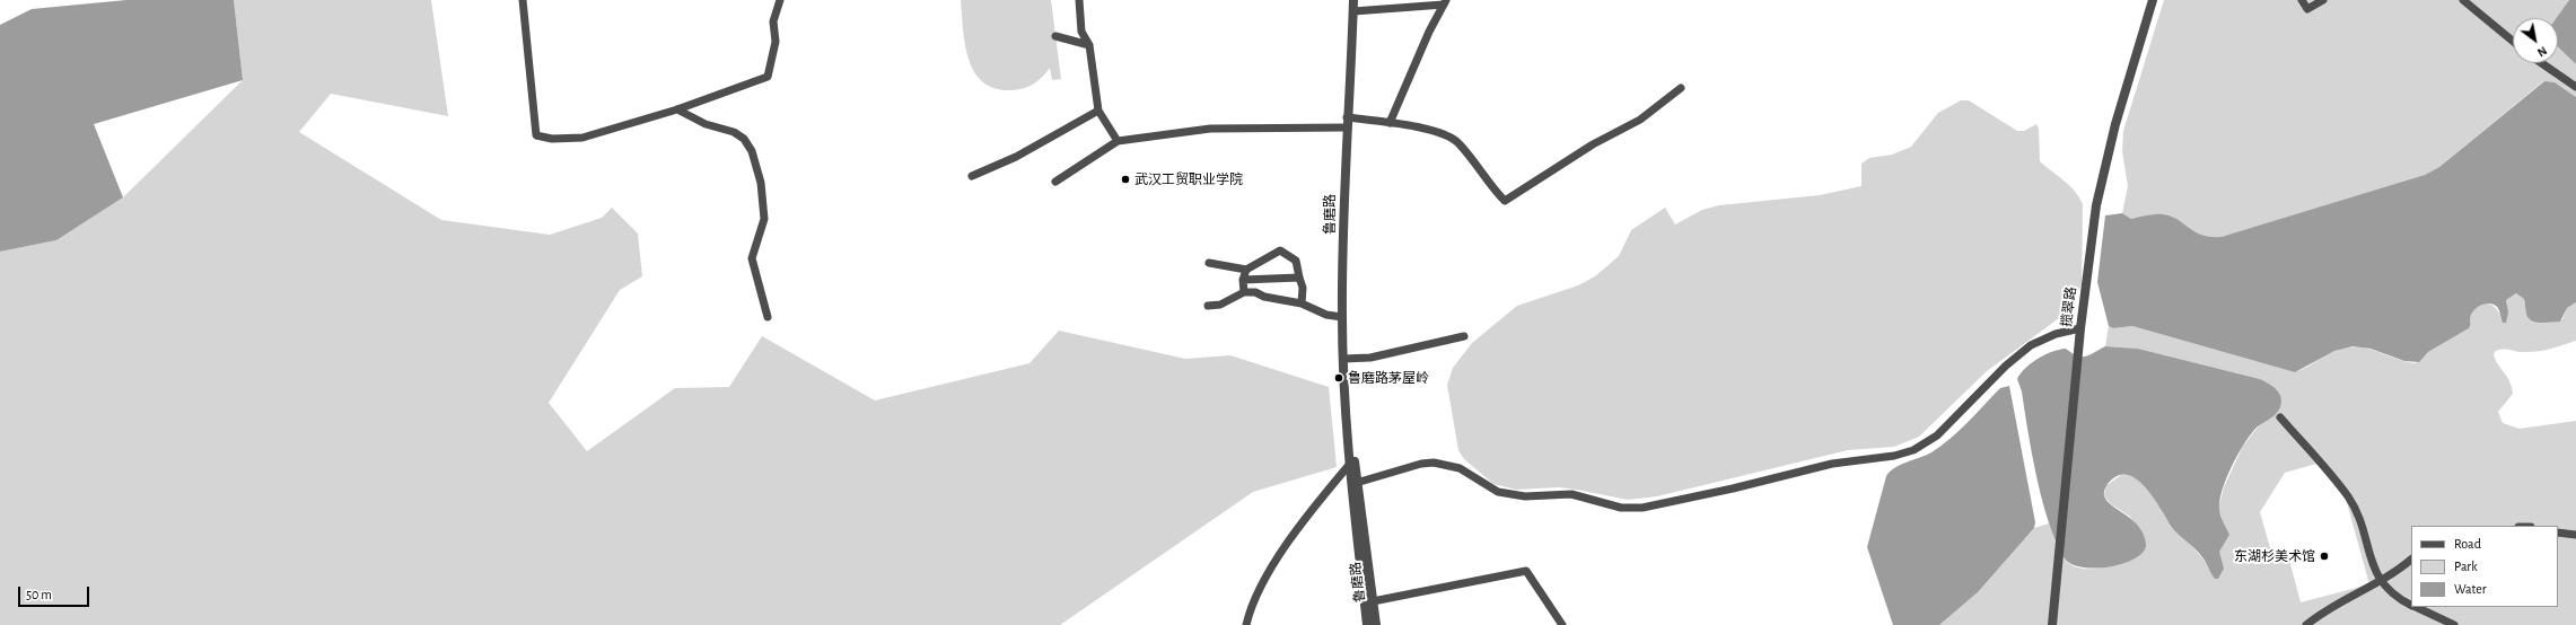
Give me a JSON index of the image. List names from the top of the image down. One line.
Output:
{"streets":{"street":["鲁磨路","揽翠路"]},"places":["武汉工贸职业学院","鲁磨路茅屋岭","东湖杉美术馆"],"legend":["Road","Park","Water"],"scale_bar":"50 m","north":"bottom right"}
